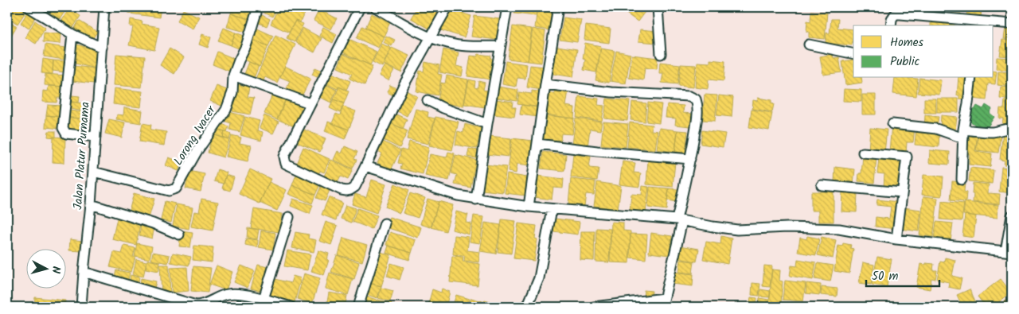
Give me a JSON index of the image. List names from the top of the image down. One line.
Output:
{"streets":{"street":["Lorong Ivacer","Jalan Platur Purnama"]},"crossings":[["Lorong Ivacer","Jalan Platur Purnama"]],"legend":["Homes","Public"],"scale_bar":"50 m","north":"right"}
